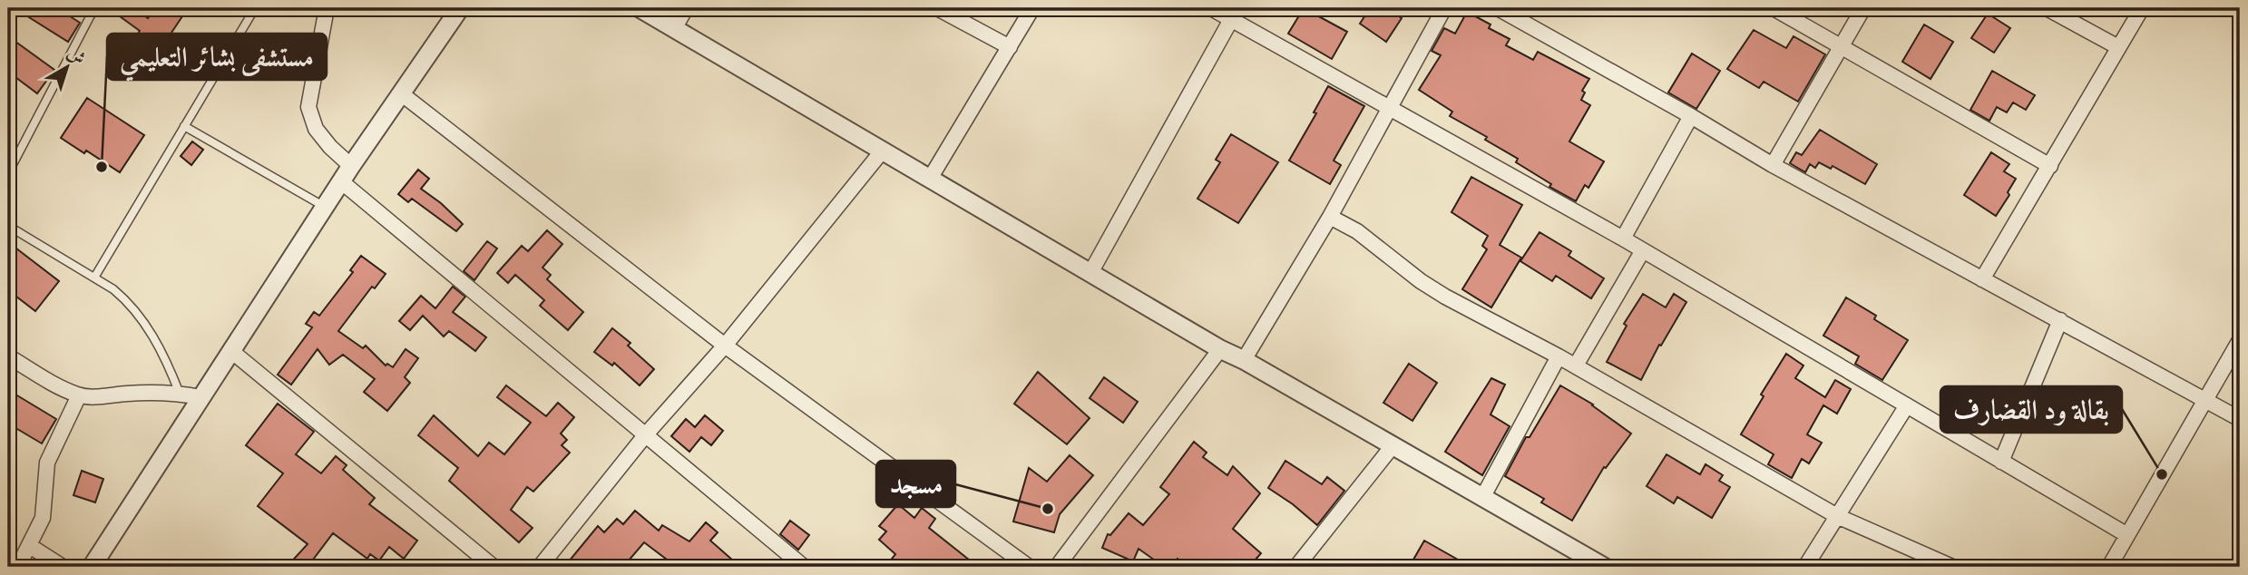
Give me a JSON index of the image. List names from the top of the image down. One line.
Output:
{"places":["مستشفى بشائر التعليمي","بقالة ود القضارف","مسجد"],"north":"top right"}
